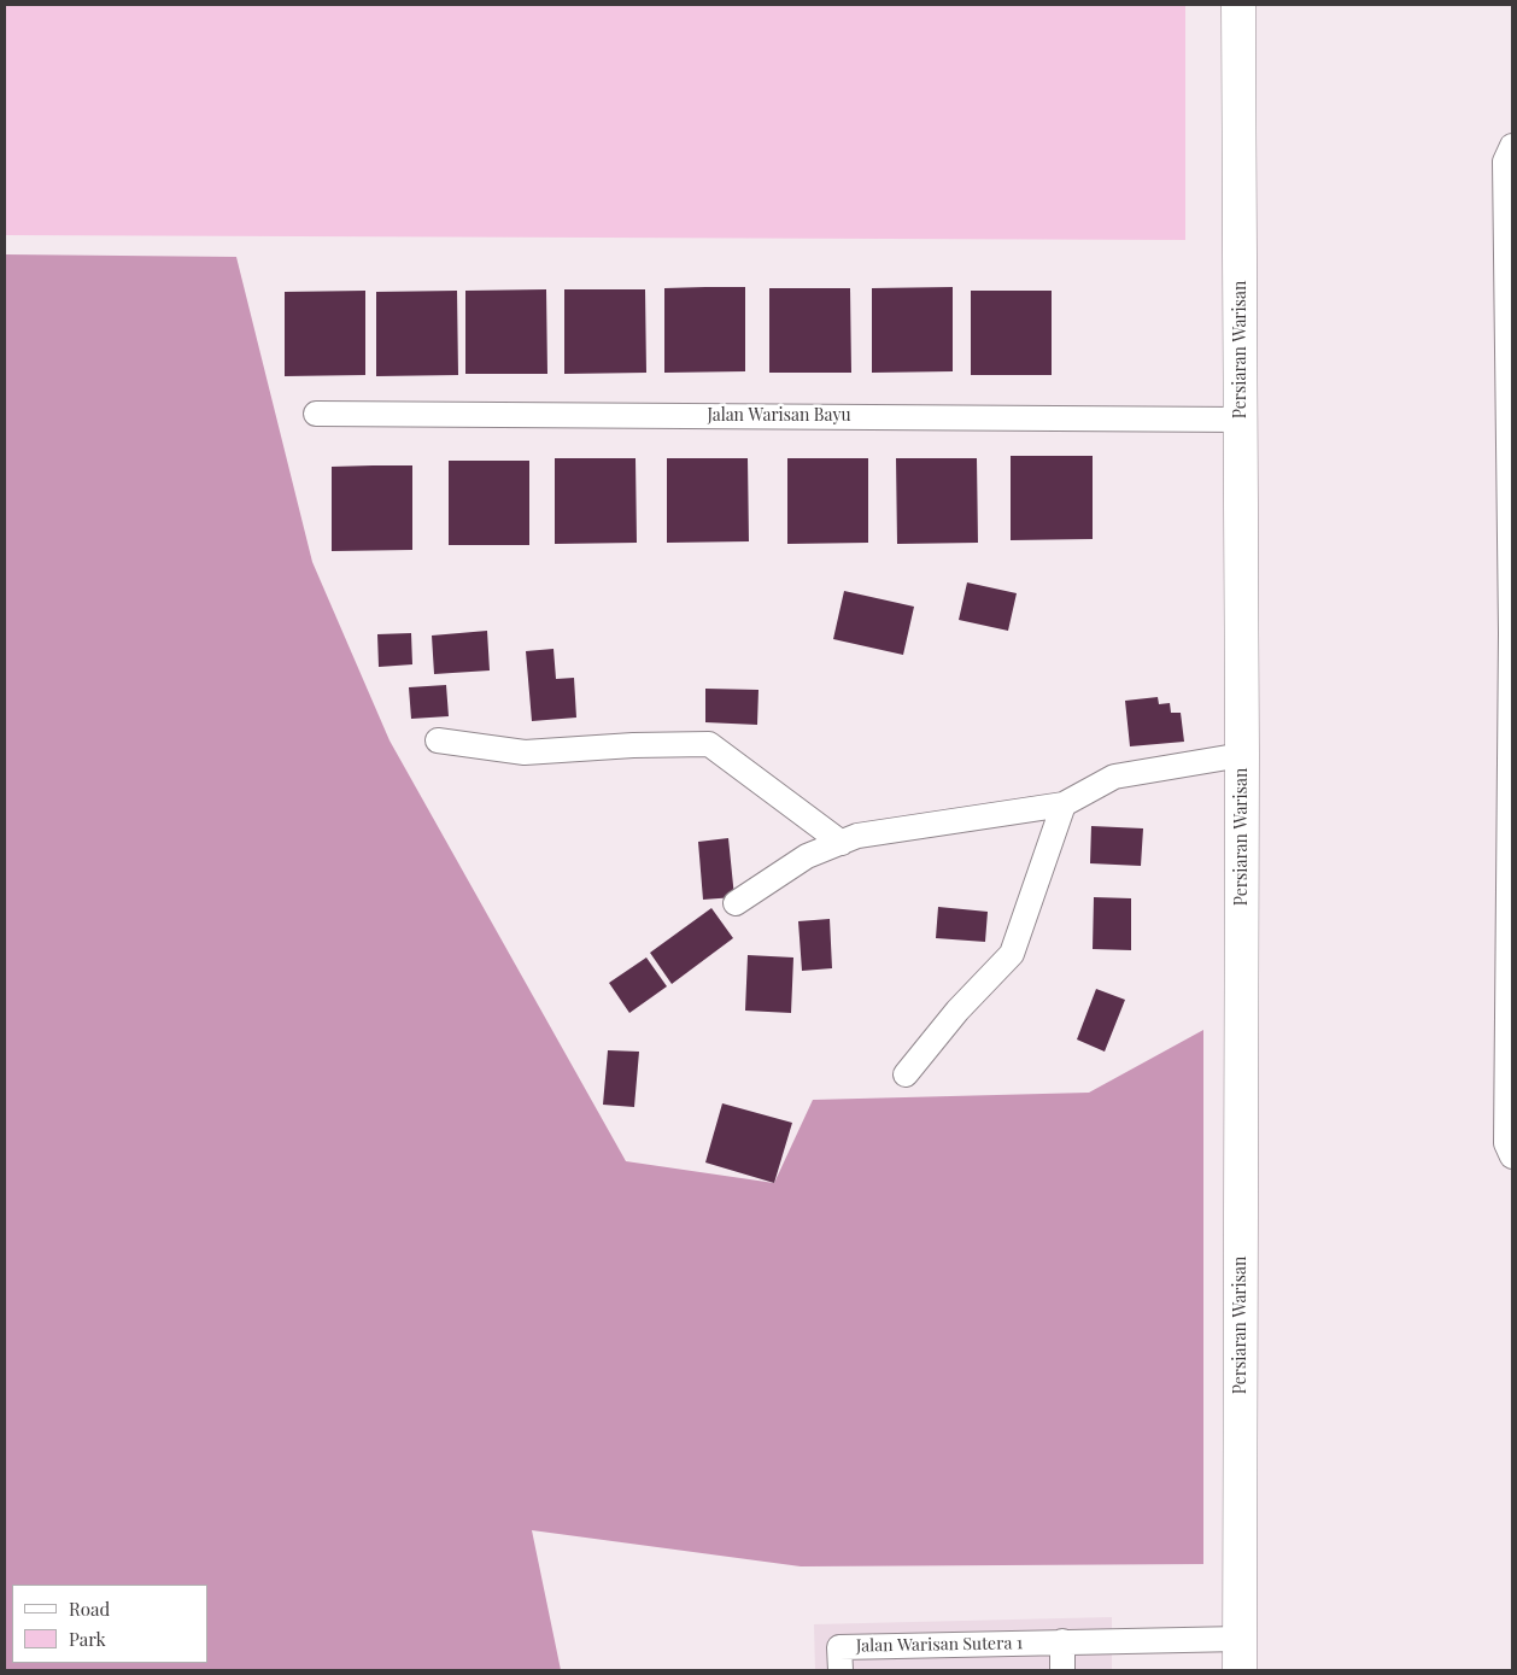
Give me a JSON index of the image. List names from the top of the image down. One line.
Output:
{"streets":{"main road":["Persiaran Warisan"],"street":["Jalan Warisan Bayu","Jalan Warisan Sutera 1"]},"crossings":[["Persiaran Warisan","Jalan Warisan Bayu"],["Persiaran Warisan","Jalan Warisan Sutera 1"]],"legend":["Road","Park"]}
